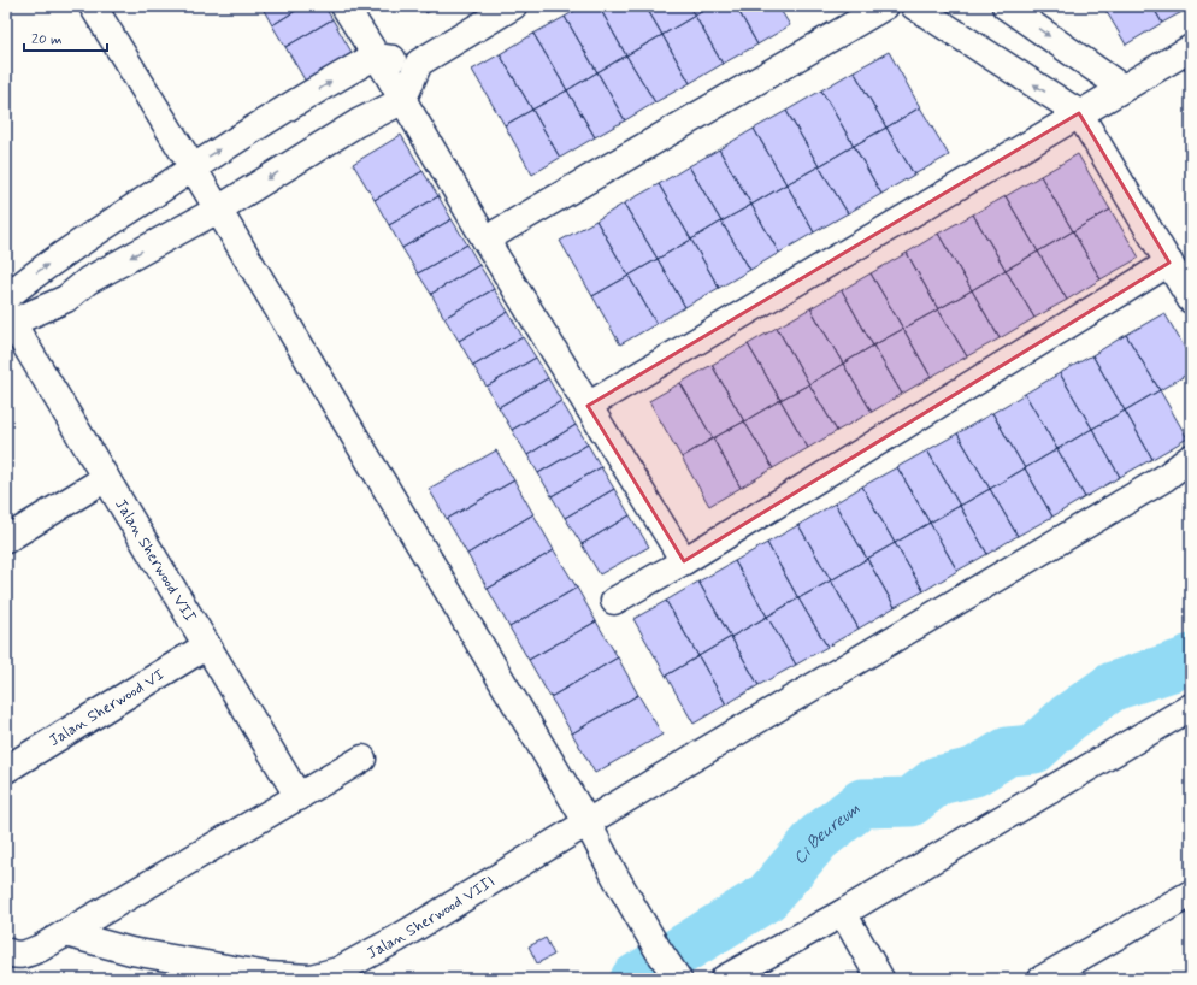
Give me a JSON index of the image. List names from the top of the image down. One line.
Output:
{"streets":{"street":["Jalan Sherwood VII","Jalan Sherwood VI","Jalan Sherwood VIII"]},"crossings":[["Jalan Sherwood VII","Jalan Sherwood VI"]],"water":["Ci Beureum"],"scale_bar":"20 m"}
